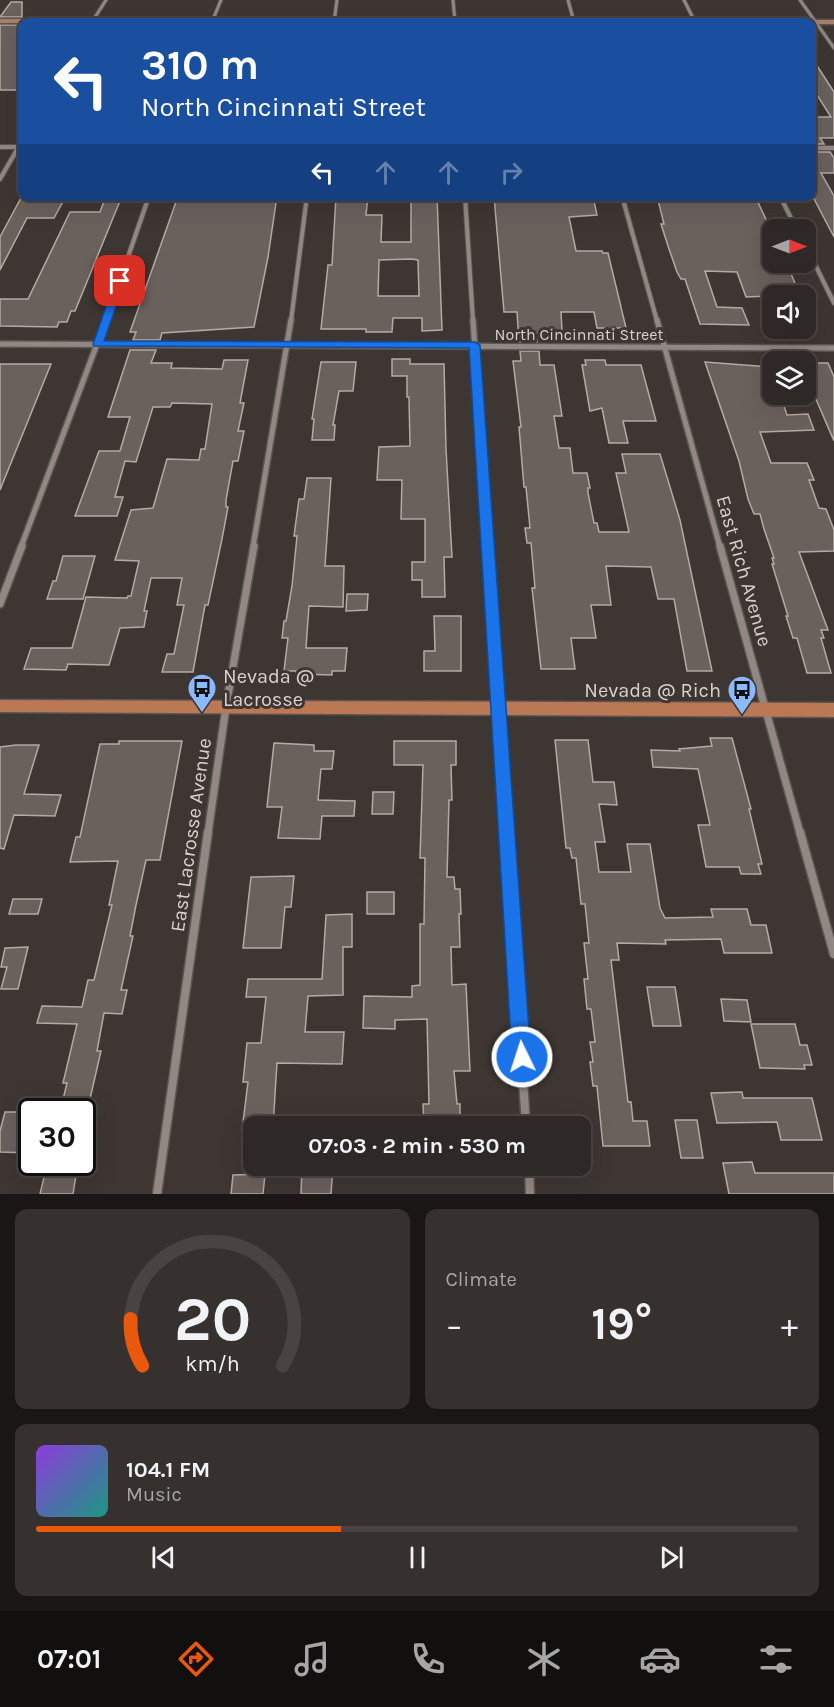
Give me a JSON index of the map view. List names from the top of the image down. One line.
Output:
{"streets":{"street":["North Cincinnati Street","East Rich Avenue","East Lacrosse Avenue"]},"crossings":[["North Cincinnati Street","East Rich Avenue"],["North Cincinnati Street","East Lacrosse Avenue"]],"places":{"bus stop":["Nevada @ Lacrosse","Nevada @ Rich"]},"north":"right","page":{"turn":["310 m","North Cincinnati Street"],"limit":"30","trip":"07:03 · 2 min · 530 m","tile":"Climate","heat":["−","19°","+"],"song":["104.1 FM","Music"],"tabs":"07:01","gauge":["20","km/h"]}}
